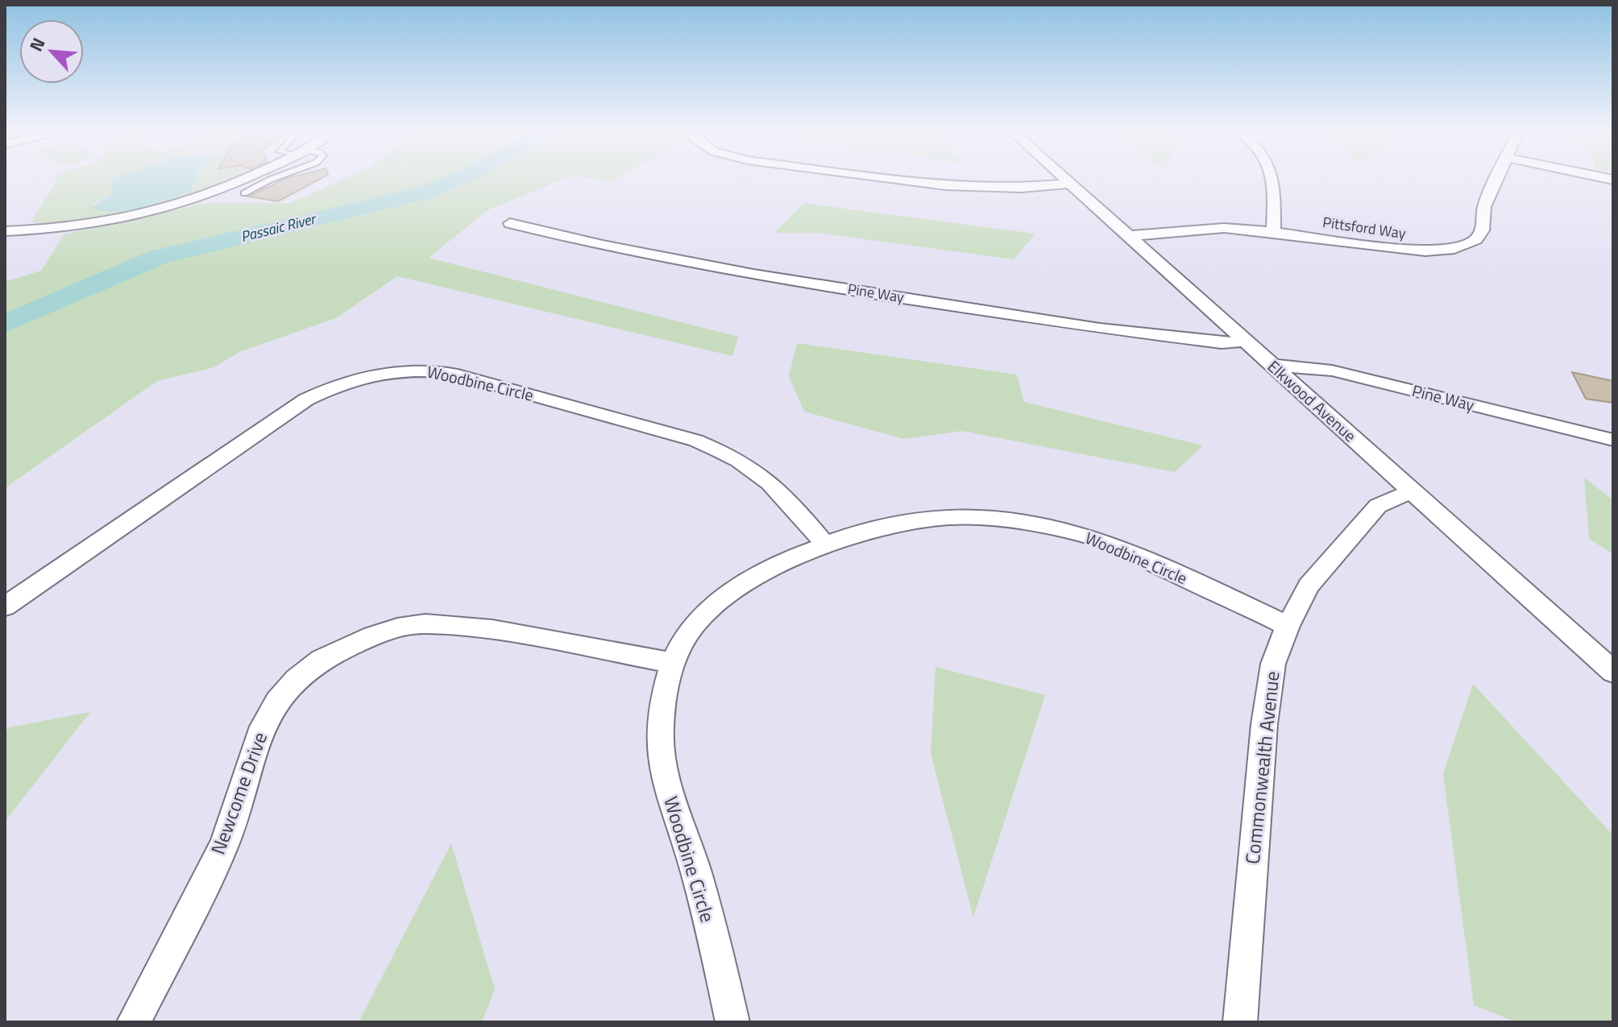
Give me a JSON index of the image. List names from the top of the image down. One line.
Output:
{"streets":{"street":["Pittsford Way","Pine Way","Woodbine Circle","Elkwood Avenue","Commonwealth Avenue","Newcome Drive"]},"crossings":[["Pittsford Way","Elkwood Avenue"],["Pine Way","Elkwood Avenue"],["Woodbine Circle","Commonwealth Avenue"],["Woodbine Circle","Newcome Drive"],["Elkwood Avenue","Commonwealth Avenue"]],"water":["Passaic River"],"north":"top left"}
